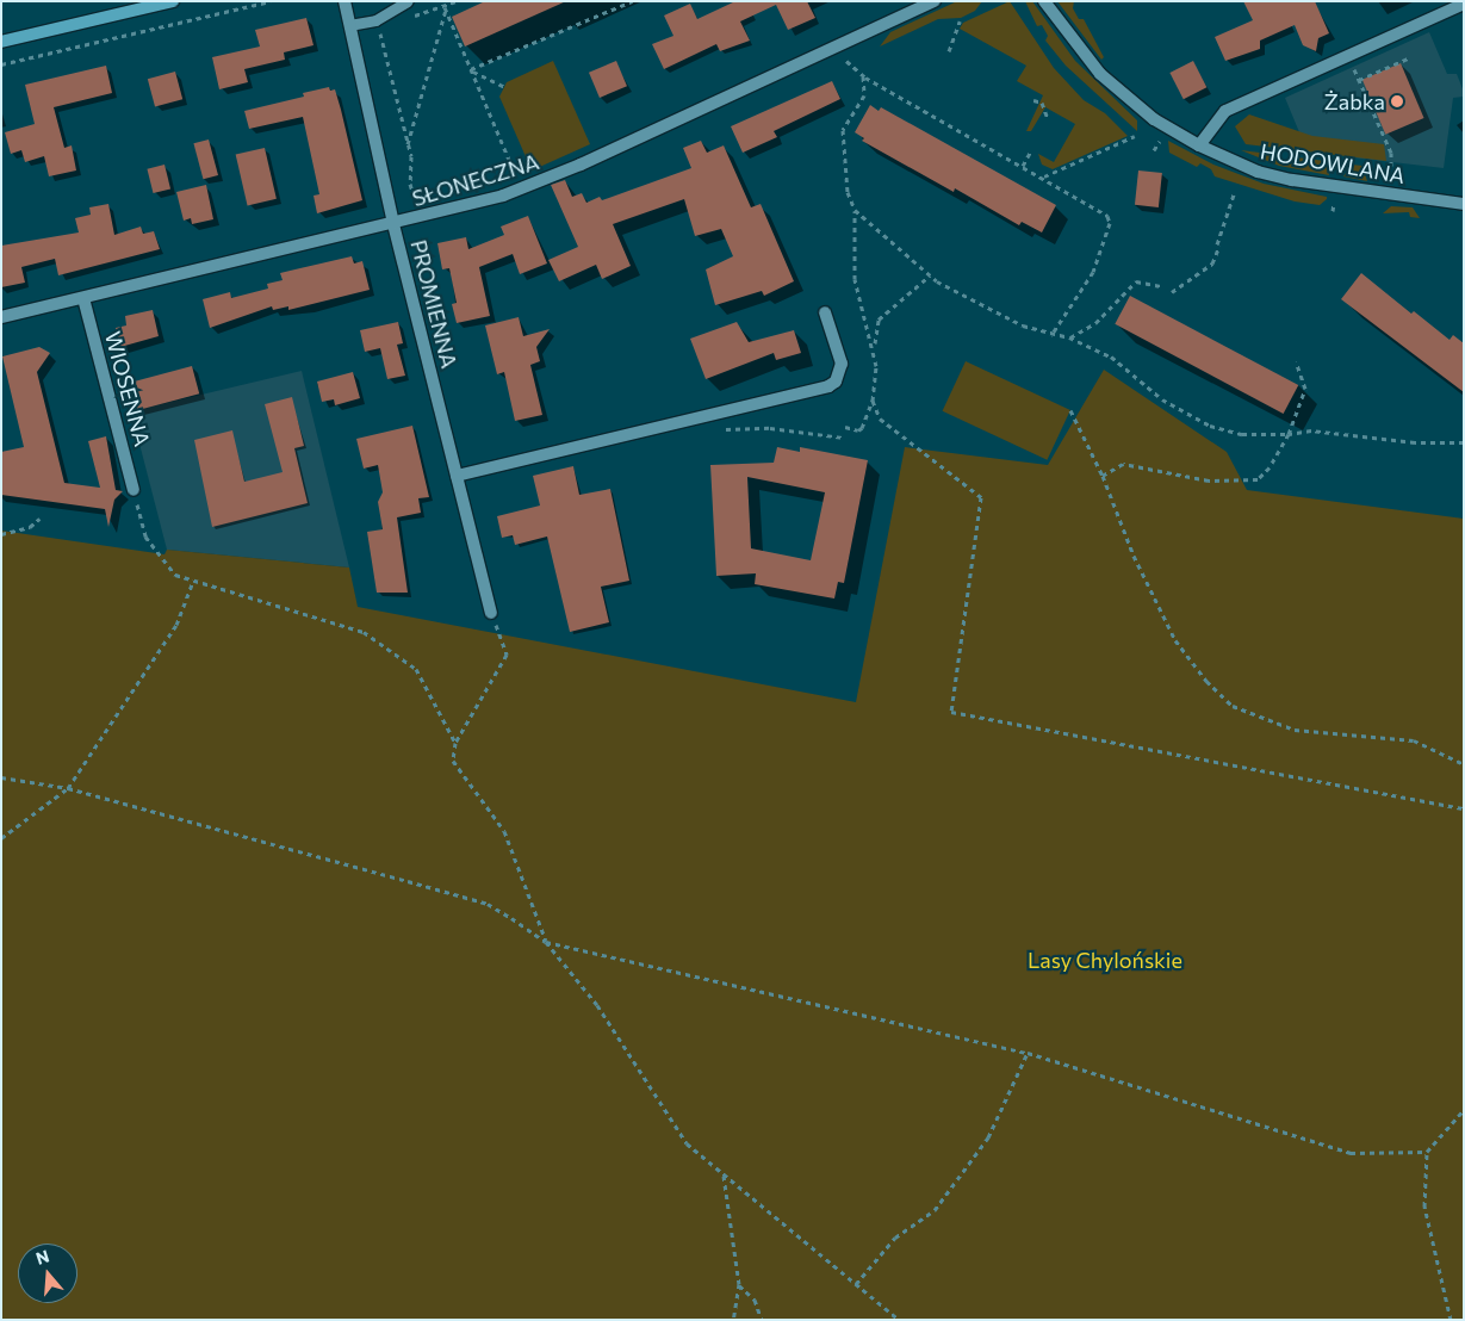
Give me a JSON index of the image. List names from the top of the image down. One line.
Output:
{"streets":{"street":["HODOWLANA","SŁONECZNA","PROMIENNA","WIOSENNA"]},"crossings":[["SŁONECZNA","PROMIENNA"],["SŁONECZNA","WIOSENNA"]],"parks":["Lasy Chylońskie"],"places":["Żabka"],"north":"top"}
